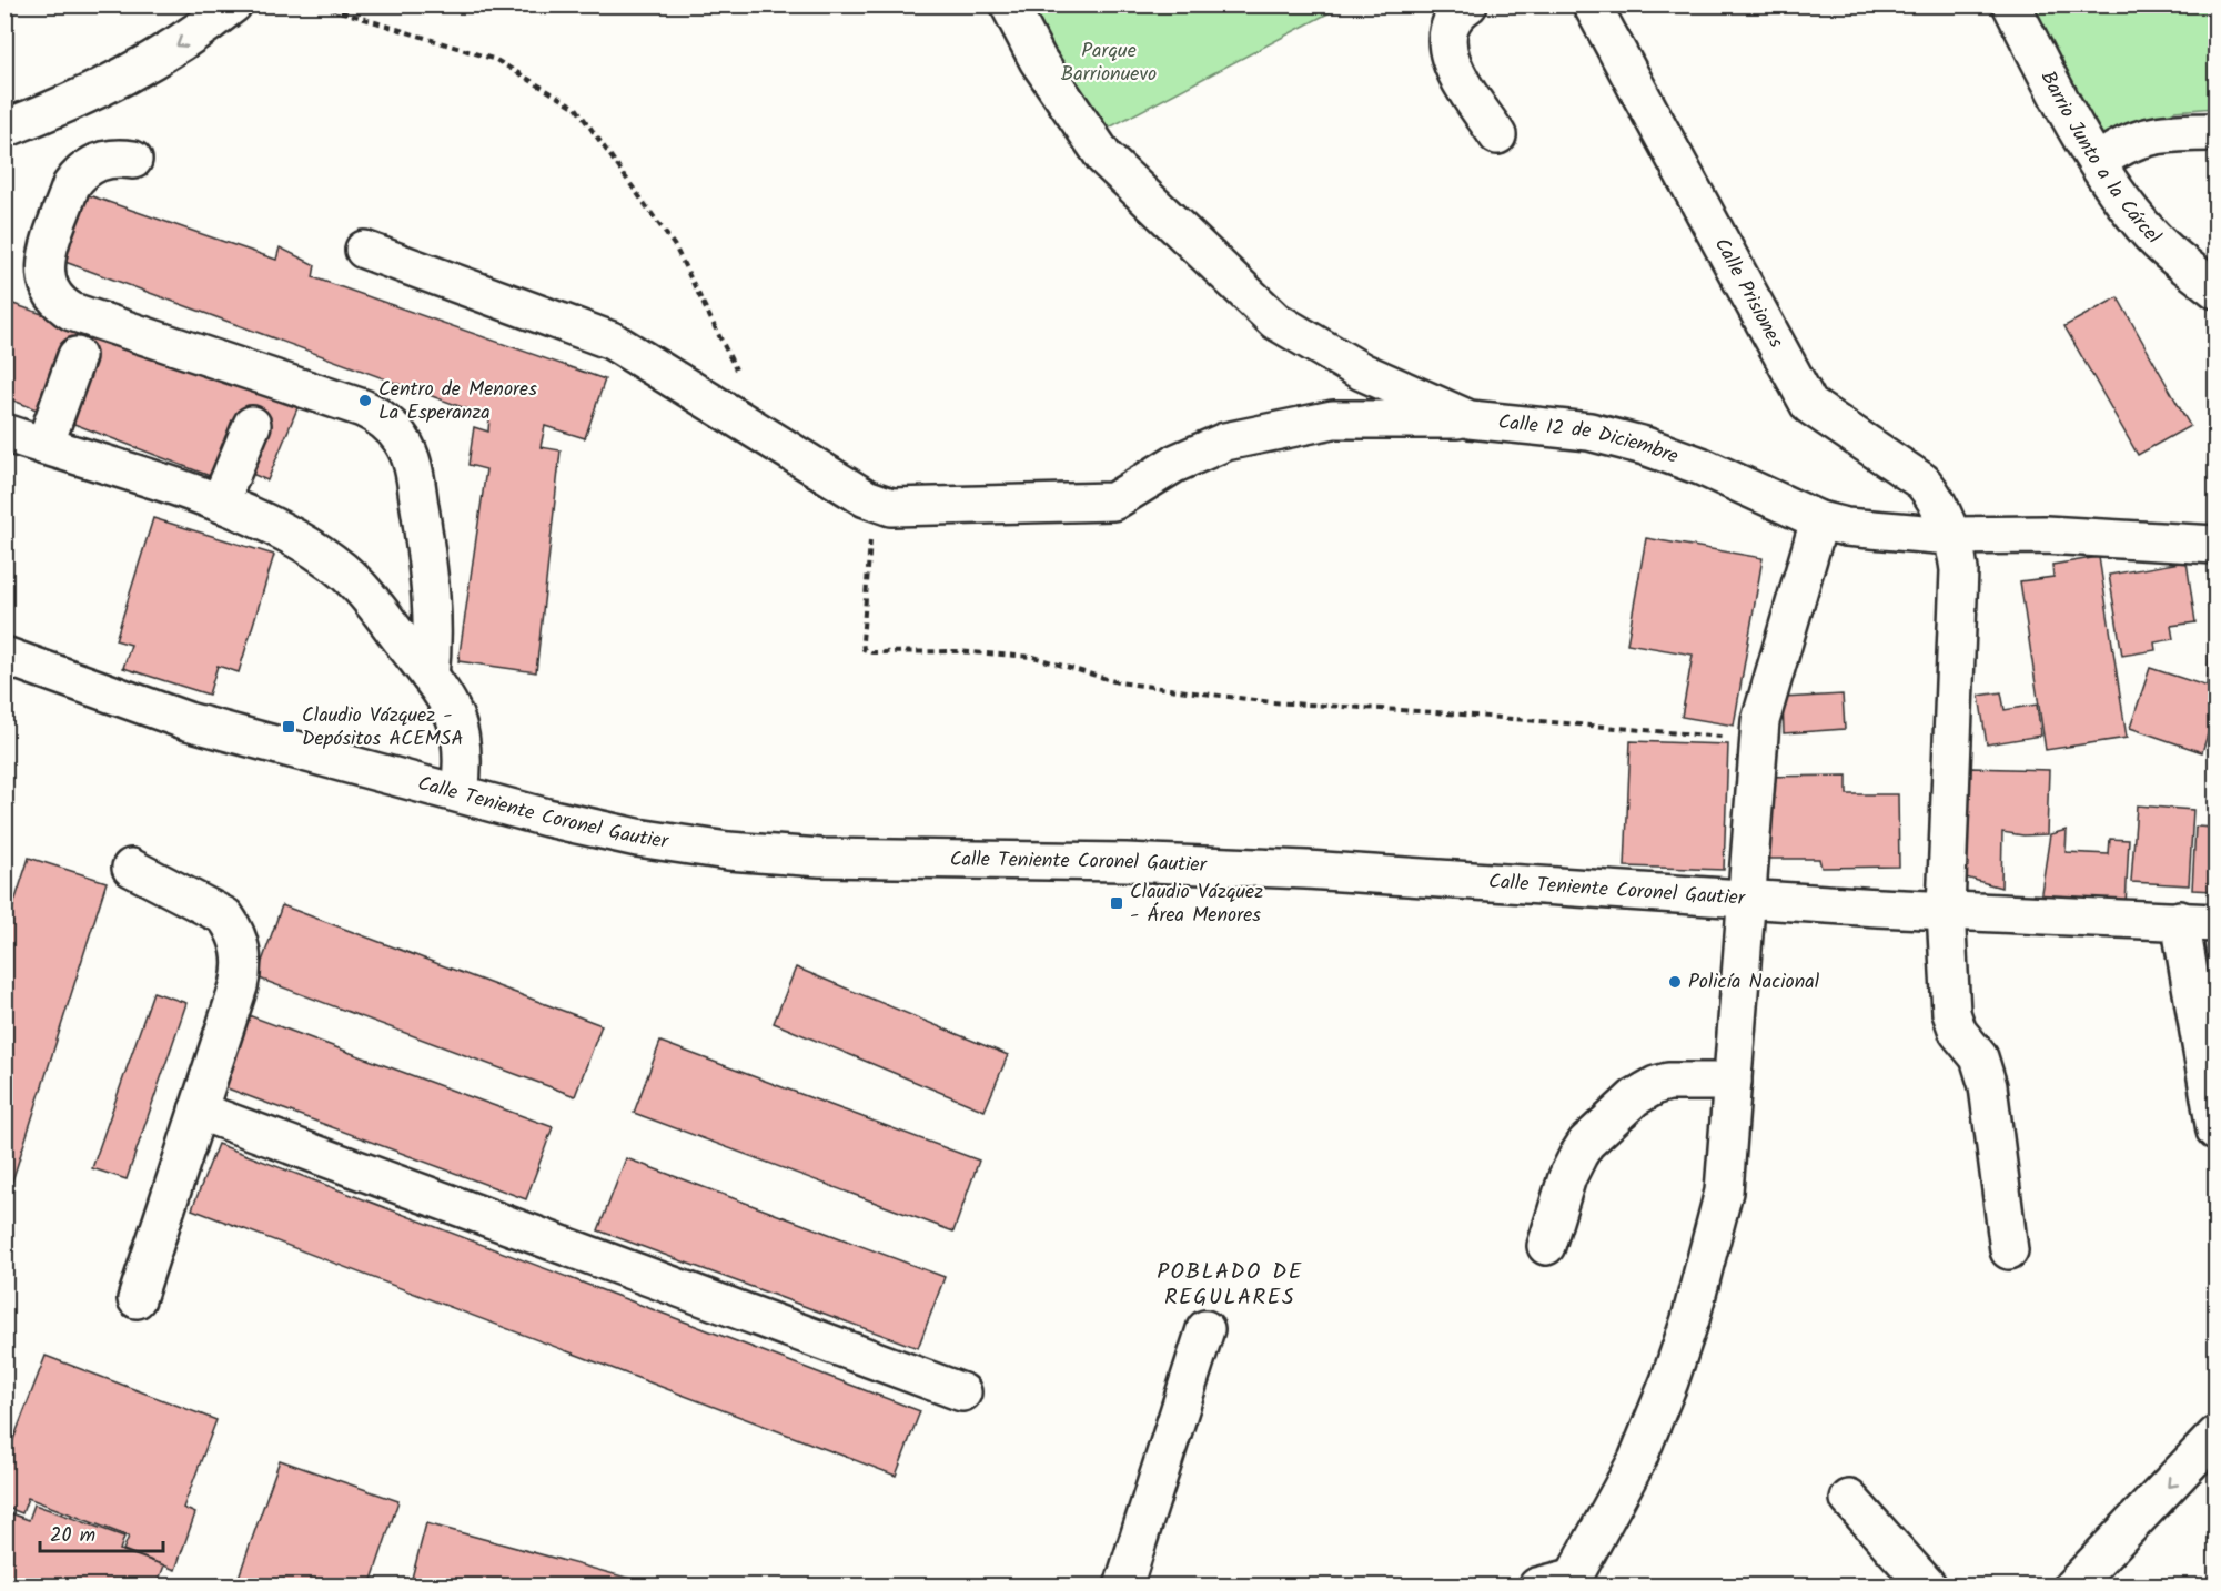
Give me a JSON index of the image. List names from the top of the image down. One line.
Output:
{"streets":{"street":["Barrio Junto a la Cárcel","Calle Prisiones","Calle 12 de Diciembre","Calle Teniente Coronel Gautier"]},"crossings":[["Calle Prisiones","Calle 12 de Diciembre"]],"districts":["POBLADO DE REGULARES"],"parks":["Parque Barrionuevo"],"places":{"other":["Centro de Menores La Esperanza","Policía Nacional"],"transit":["Claudio Vázquez - Depósitos ACEMSA","Claudio Vázquez - Área Menores"]},"scale_bar":"20 m"}
